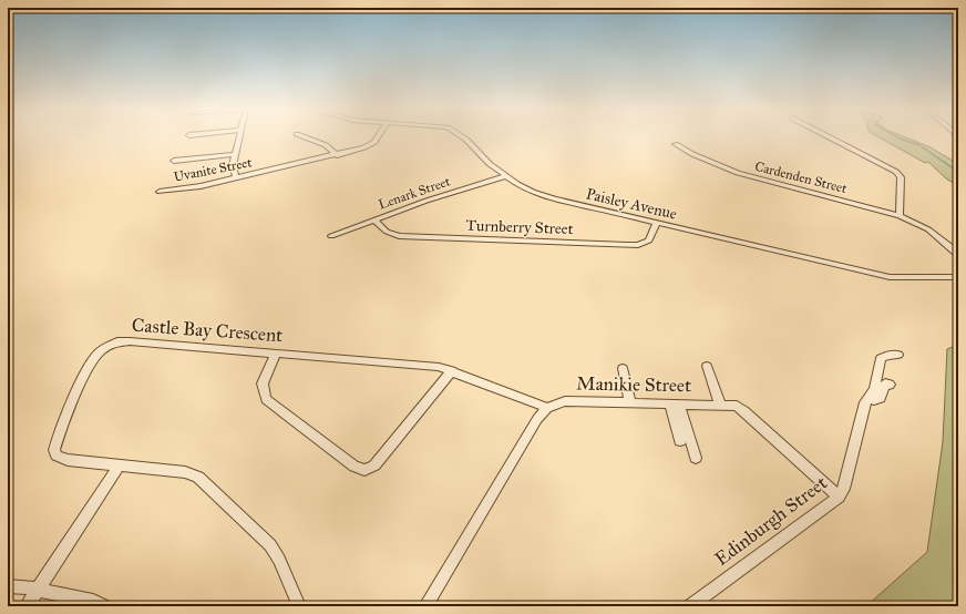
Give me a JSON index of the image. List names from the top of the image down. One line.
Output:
{"streets":{"street":["Uvanite Street","Cardenden Street","Lenark Street","Paisley Avenue","Turnberry Street","Castle Bay Crescent","Manikie Street","Edinburgh Street"]},"crossings":[["Lenark Street","Paisley Avenue"],["Lenark Street","Turnberry Street"],["Paisley Avenue","Turnberry Street"],["Castle Bay Crescent","Manikie Street"],["Manikie Street","Edinburgh Street"]]}
